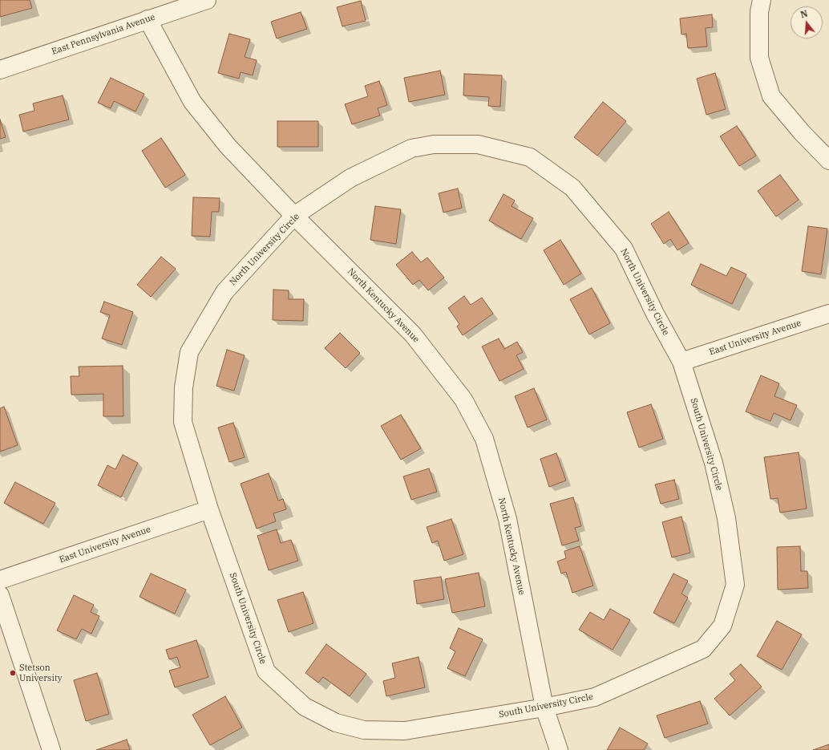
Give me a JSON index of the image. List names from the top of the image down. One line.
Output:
{"streets":{"street":["East Pennsylvania Avenue","North University Circle","North Kentucky Avenue","East University Avenue","South University Circle"]},"crossings":[["East Pennsylvania Avenue","North Kentucky Avenue"],["North University Circle","North Kentucky Avenue"],["North University Circle","East University Avenue"],["North University Circle","South University Circle"],["North Kentucky Avenue","South University Circle"],["East University Avenue","South University Circle"]],"places":["Stetson University"],"north":"top"}
